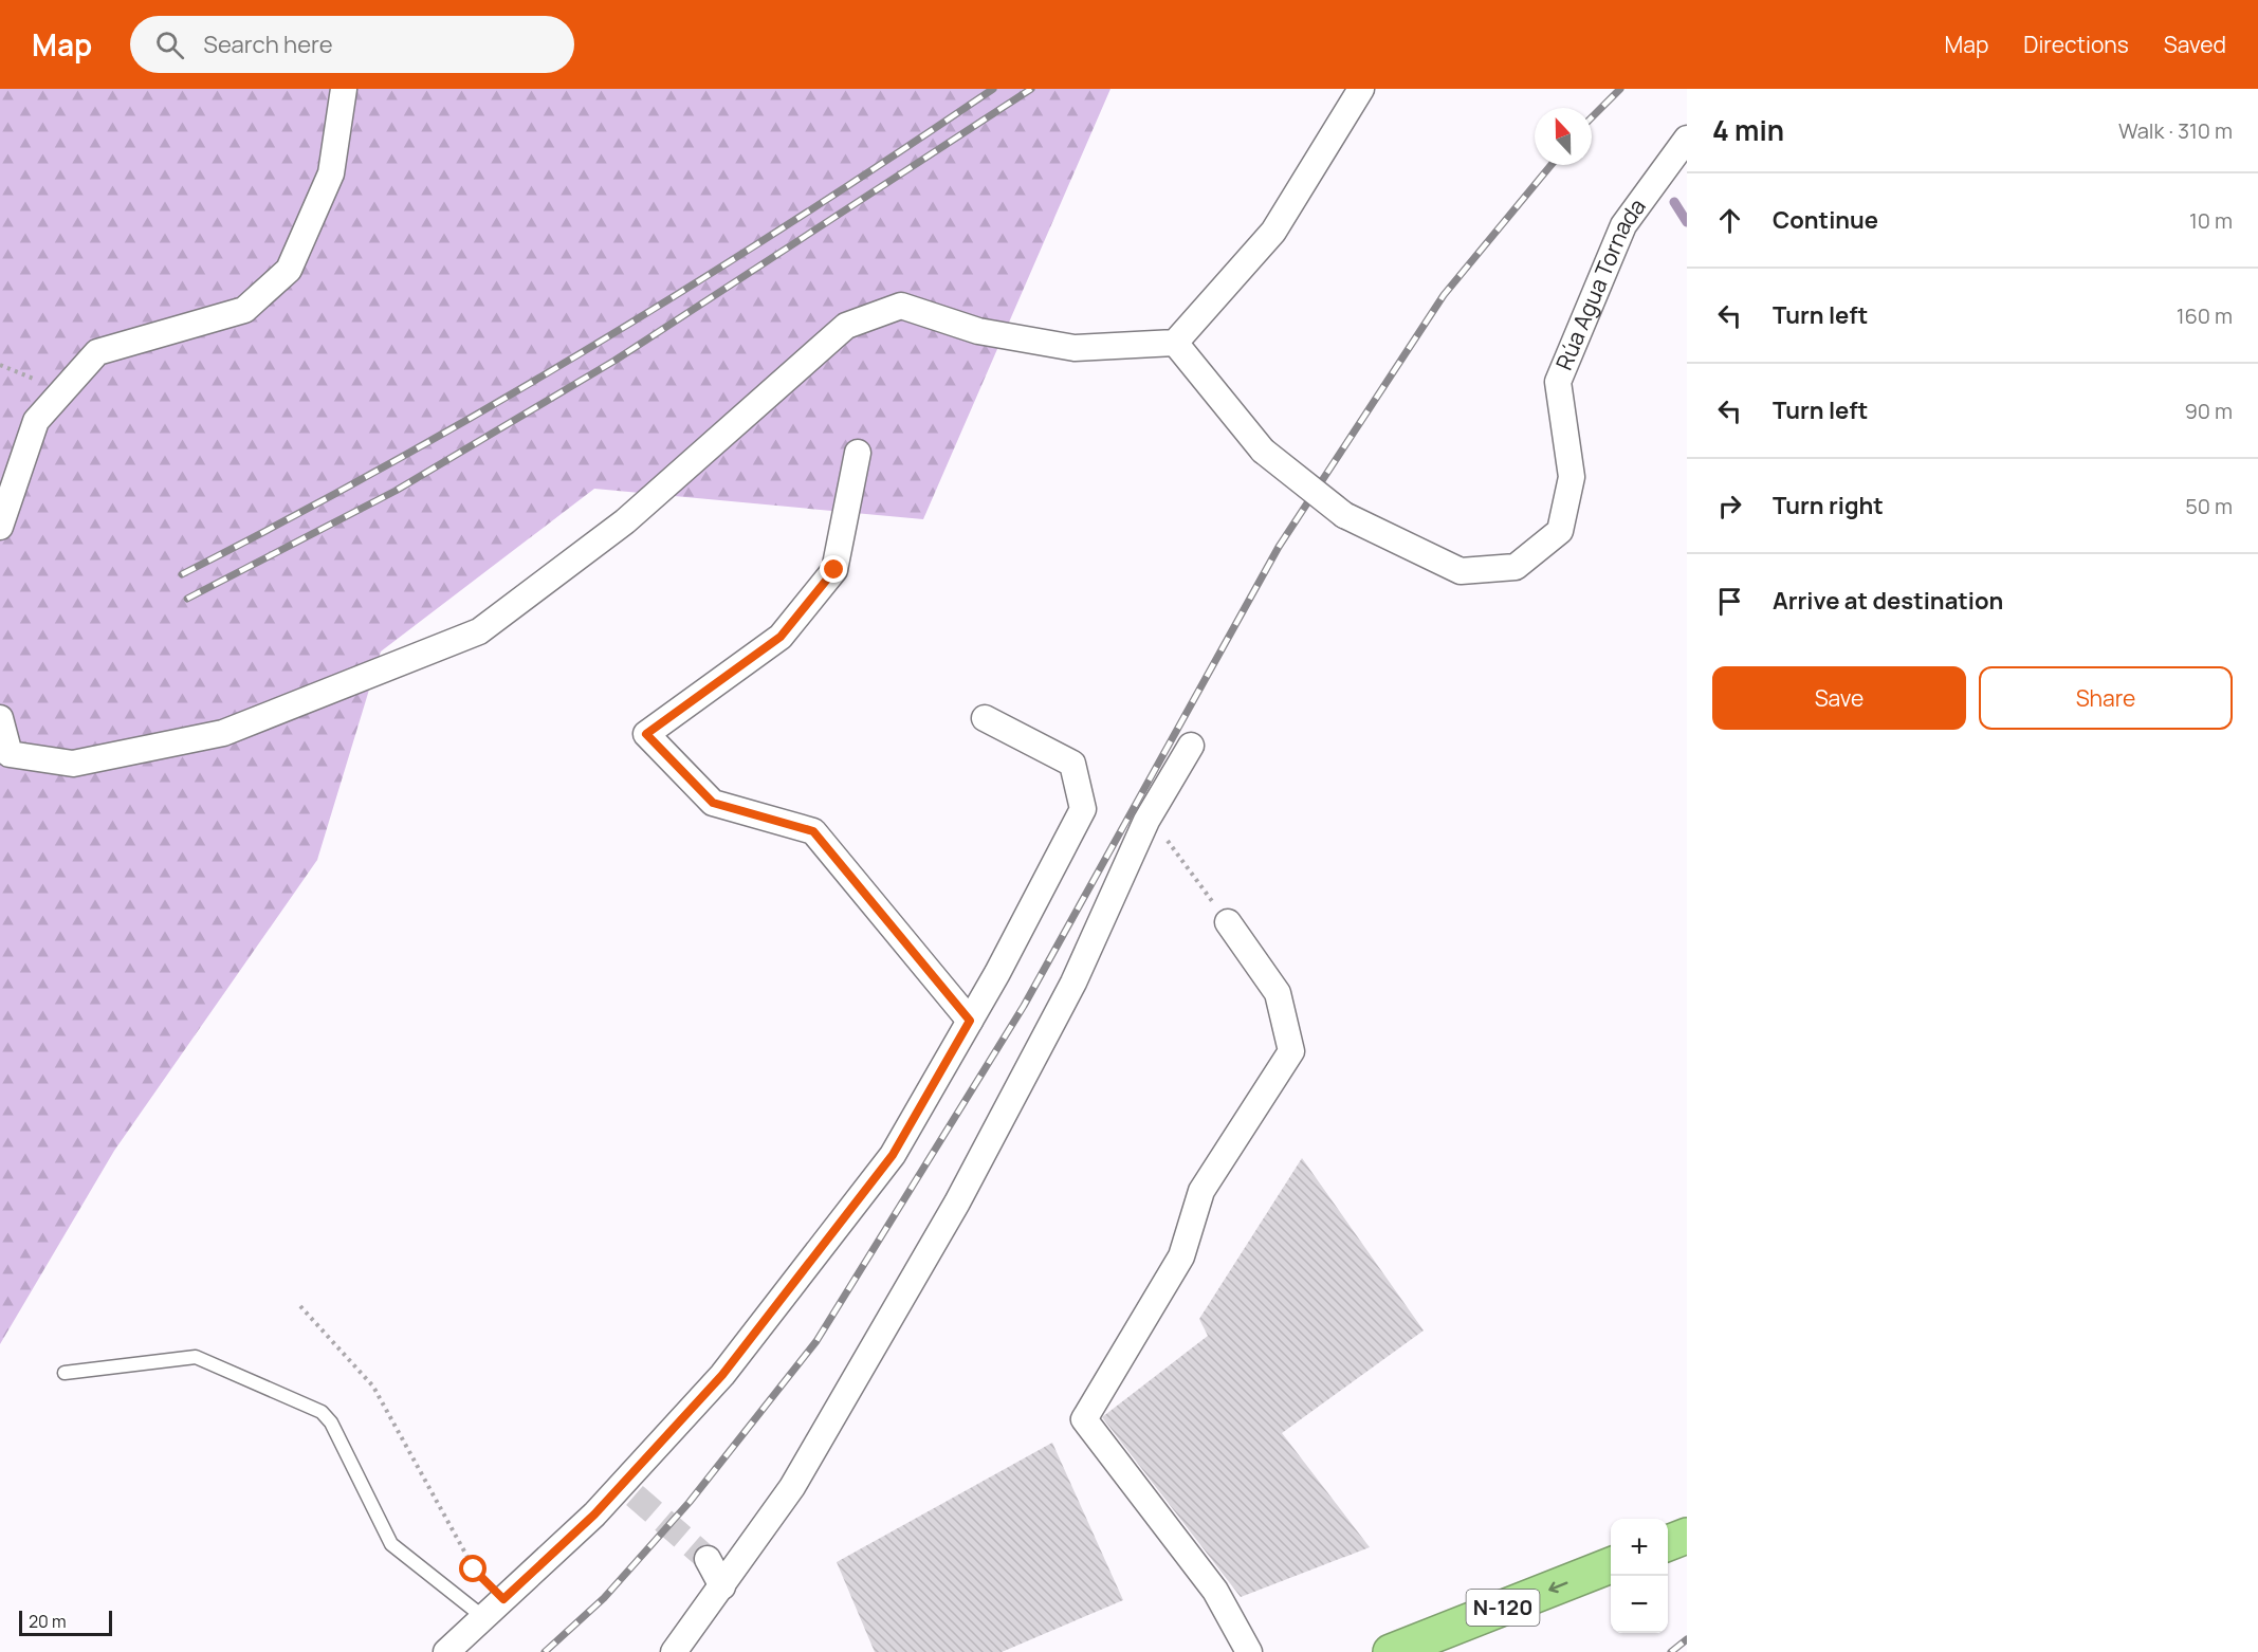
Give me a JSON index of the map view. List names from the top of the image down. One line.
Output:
{"streets":{"highway":["N-120"],"street":["Rúa Agua Tornada"]},"scale_bar":"20 m","north":"top","page":{"header":"Map","search":"Search here","nav":["Map","Directions","Saved"],"heading":["4 min","Walk · 310 m"],"list":[["Continue","10 m"],["Turn left","160 m"],["Turn left","90 m"],["Turn right","50 m"],"Arrive at destination"],"buttons":["Save","Share"],"map_buttons":["+","−"],"scale":"20 m"}}
